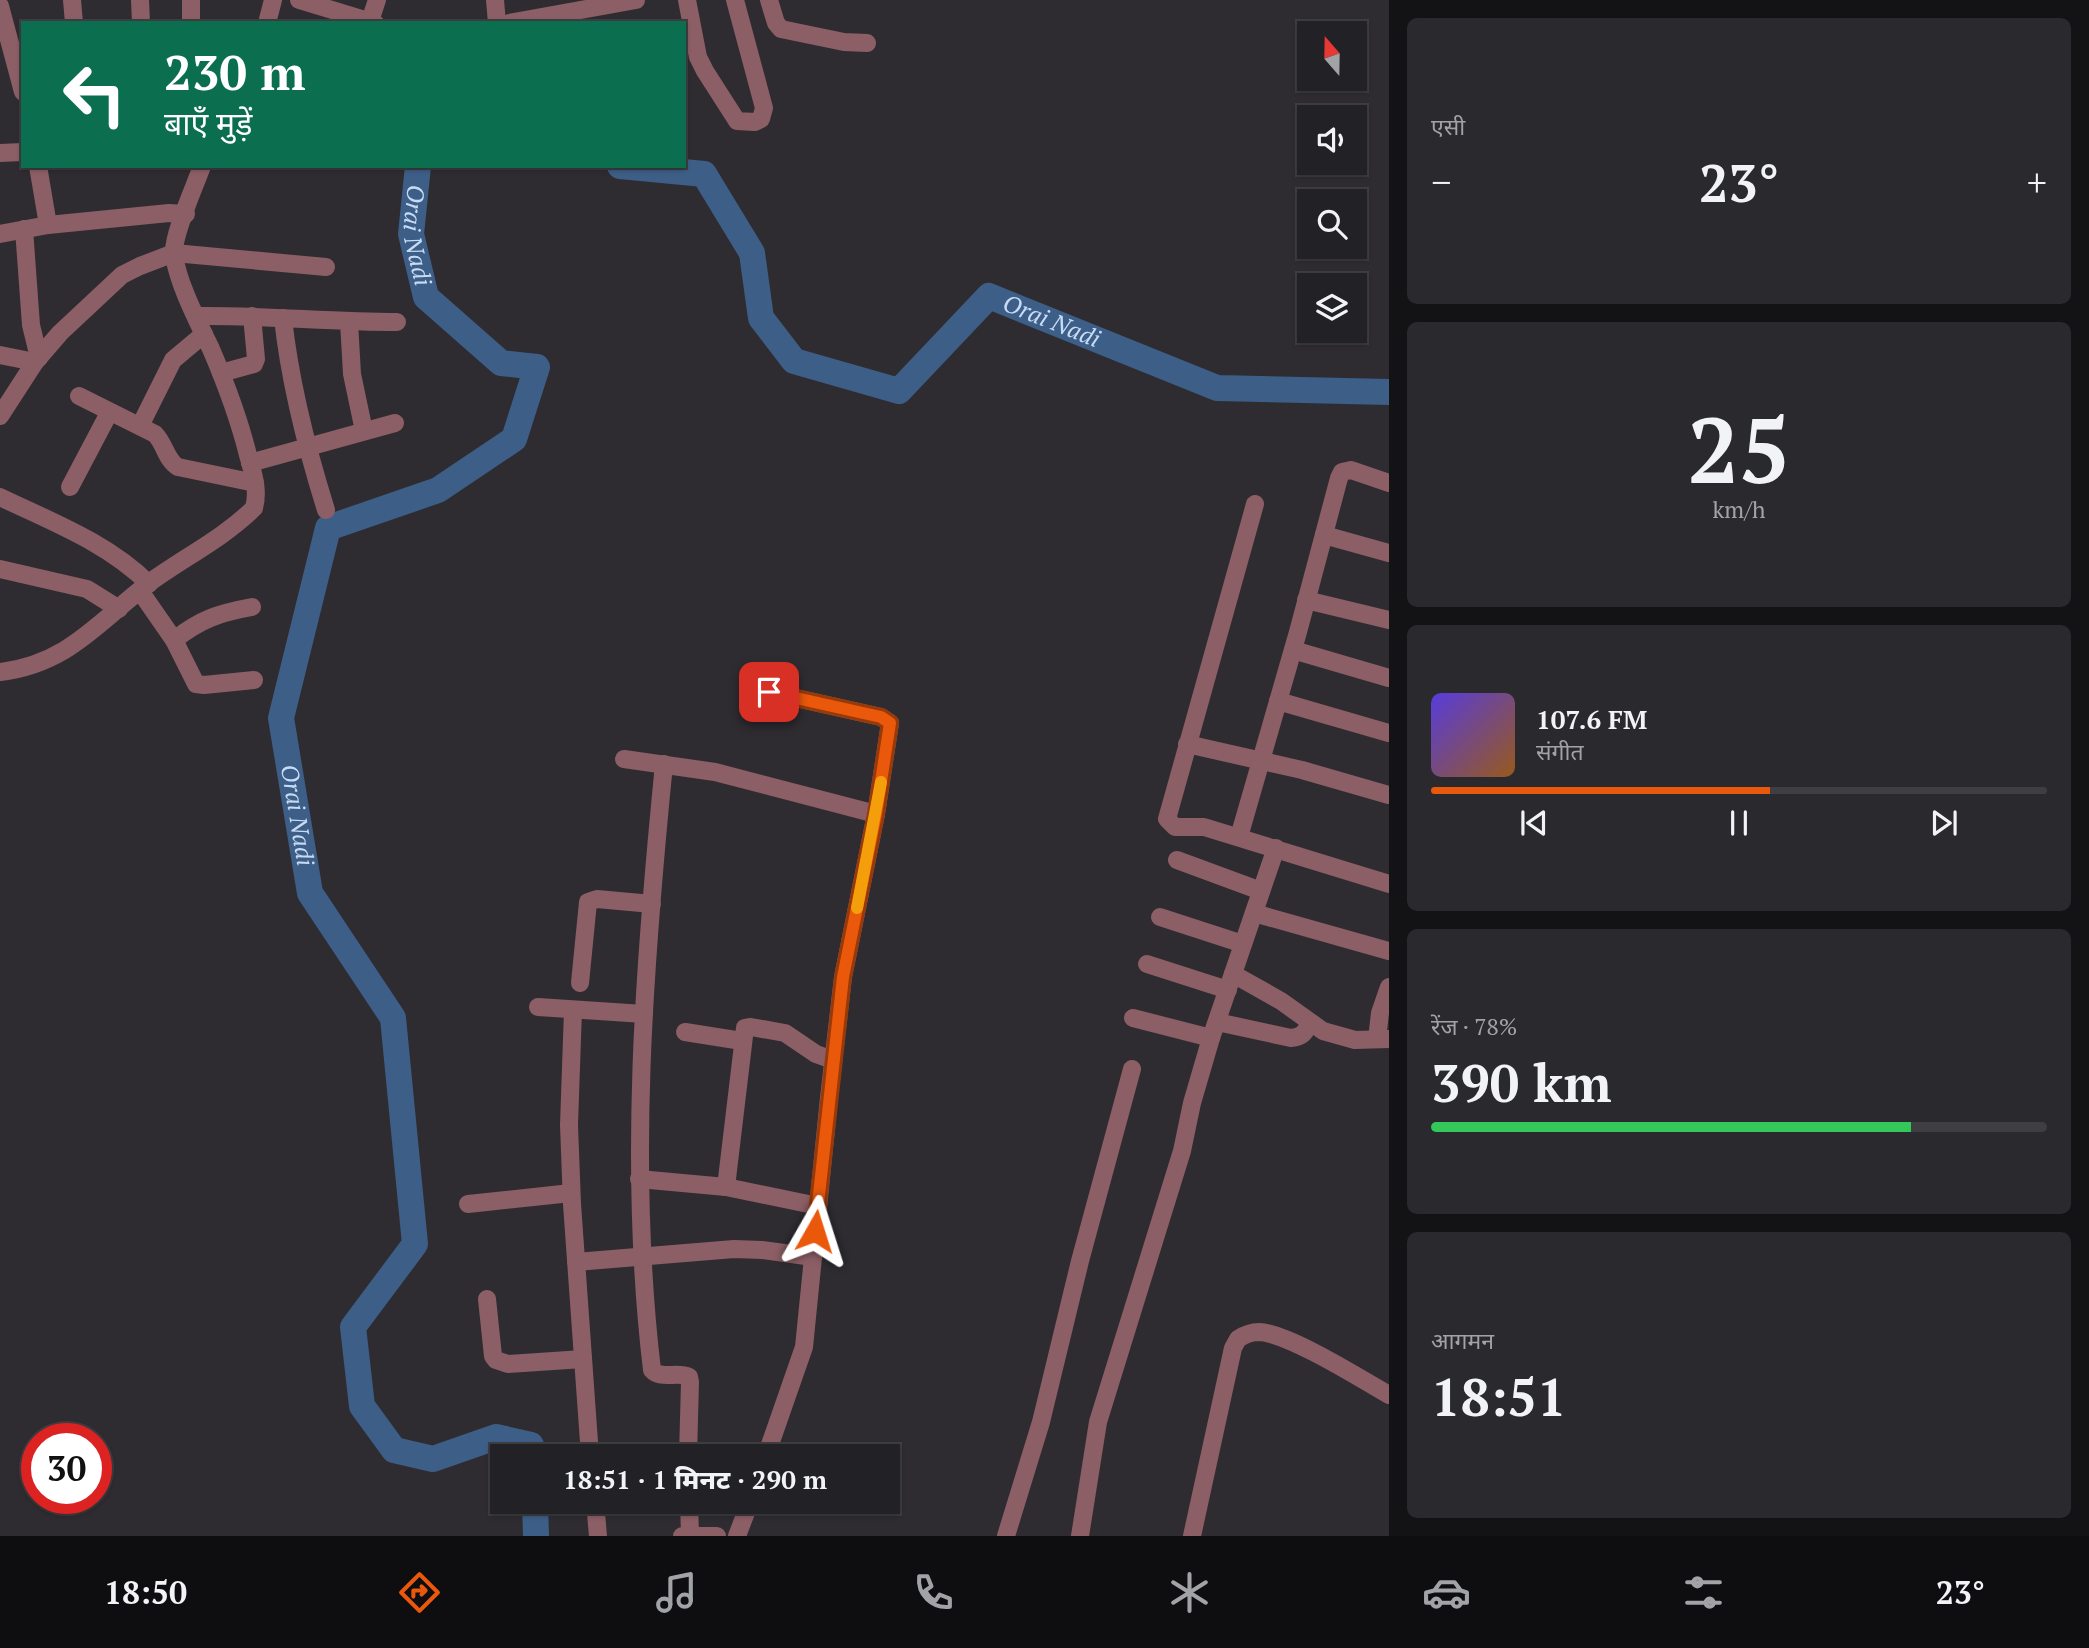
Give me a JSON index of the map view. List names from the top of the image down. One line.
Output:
{"water":["Orai Nadi"],"north":"top","page":{"tile":["एसी",["25","km/h"],["रेंज · 78%","390 km"],["आगमन","18:51"]],"turn":["230 m","बाएँ मुड़ें"],"heat":["−","23°","+"],"song":["107.6 FM","संगीत"],"limit":"30","trip":"18:51 · 1 मिनट · 290 m","tabs":["18:50","23°"]}}
